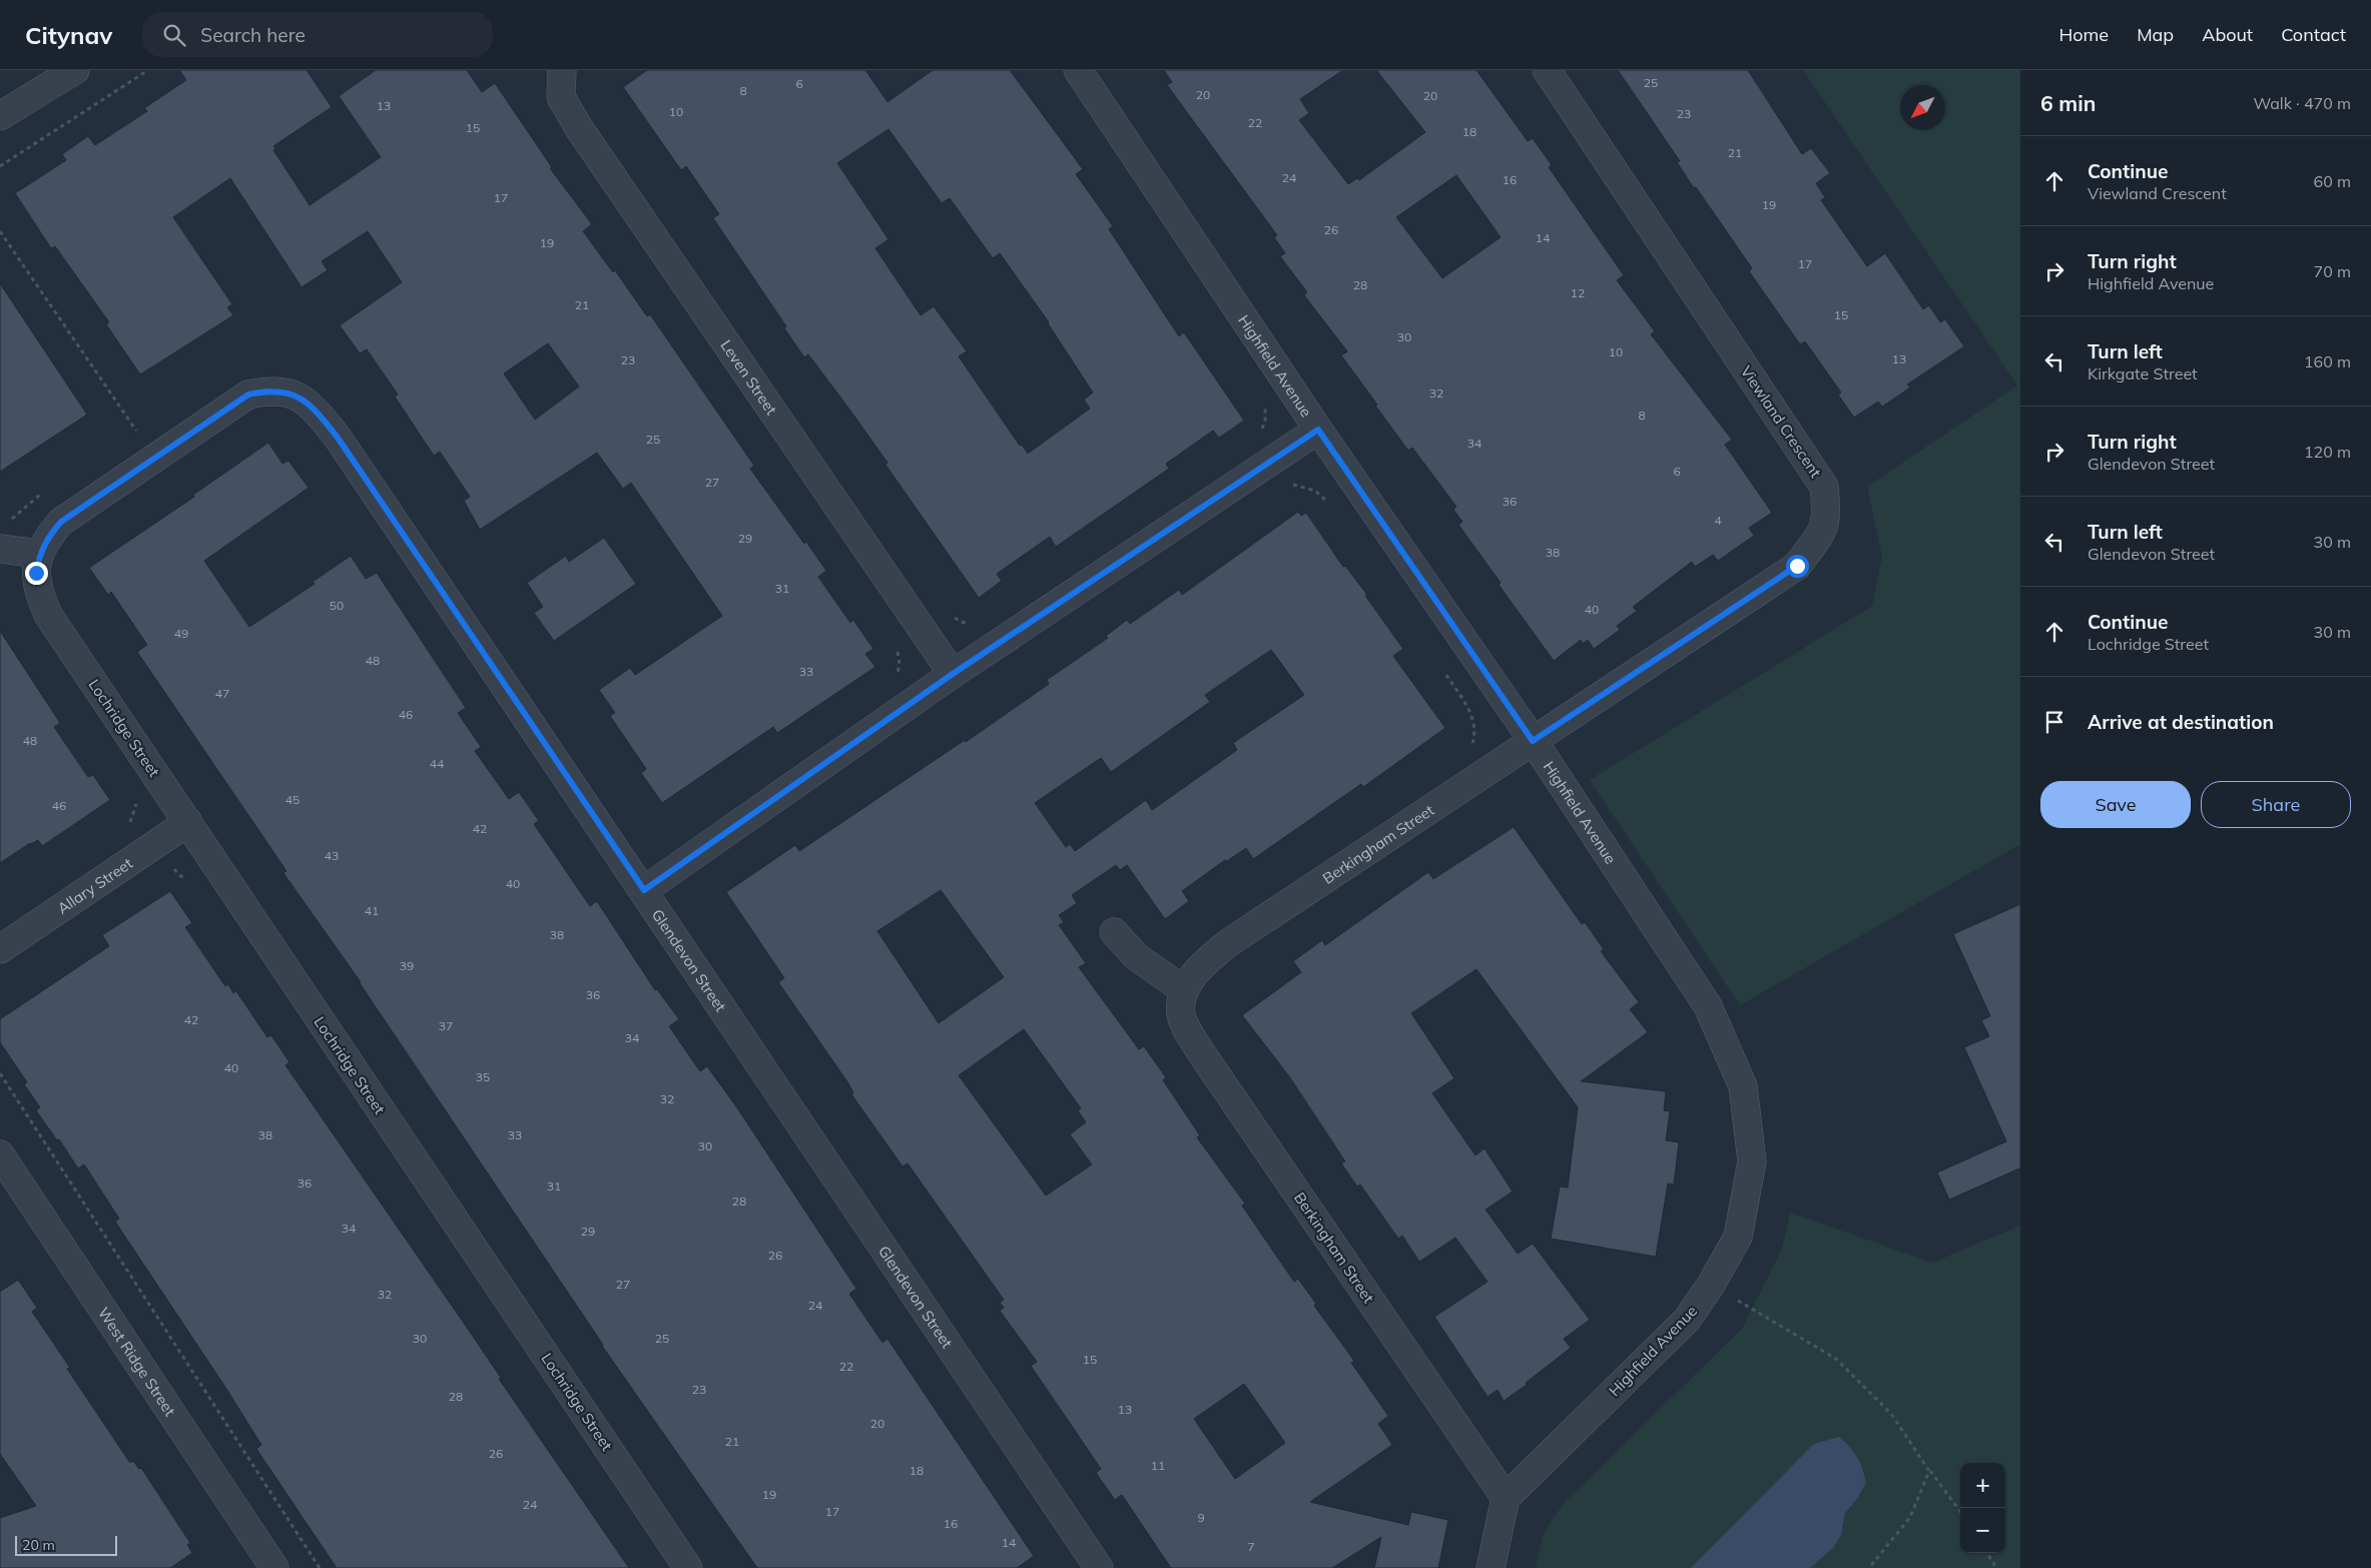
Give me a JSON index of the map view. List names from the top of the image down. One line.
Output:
{"streets":{"street":["Highfield Avenue","Leven Street","Viewland Crescent","Lochridge Street","Berkingham Street","Allary Street","Glendevon Street","West Ridge Street"]},"crossings":[["Highfield Avenue","Viewland Crescent"],["Highfield Avenue","Berkingham Street"],["Viewland Crescent","Berkingham Street"],["Lochridge Street","Allary Street"],["Lochridge Street","Glendevon Street"]],"house_numbers":["25","6","8","20","20","13","10","23","22","15","18","21","24","16","17","19","26","14","19","17","28","12","21","15","30","10","13","23","32","8","25","34","6","27","36","4","29","38","31","50","40","49","48","33","47","46","48","44","45","46","42","43","40","41","38","39","36","42","37","34","40","35","32","38","33","30","36","31","28","34","29","26","27","32","24","30","25","15","22","23","28","13","20","21","26","11","18","19","24","17","9","16","14","7"],"scale_bar":"20 m","north":"bottom left","page":{"header":"Citynav","search":"Search here","nav":["Home","Map","About","Contact"],"heading":["6 min","Walk · 470 m"],"list":[["Continue","Viewland Crescent","60 m"],["Turn right","Highfield Avenue","70 m"],["Turn left","Kirkgate Street","160 m"],["Turn right","Glendevon Street","120 m"],["Turn left","Glendevon Street","30 m"],["Continue","Lochridge Street","30 m"],"Arrive at destination"],"buttons":["Save","Share"],"map_buttons":["+","−"],"scale":"20 m"}}
